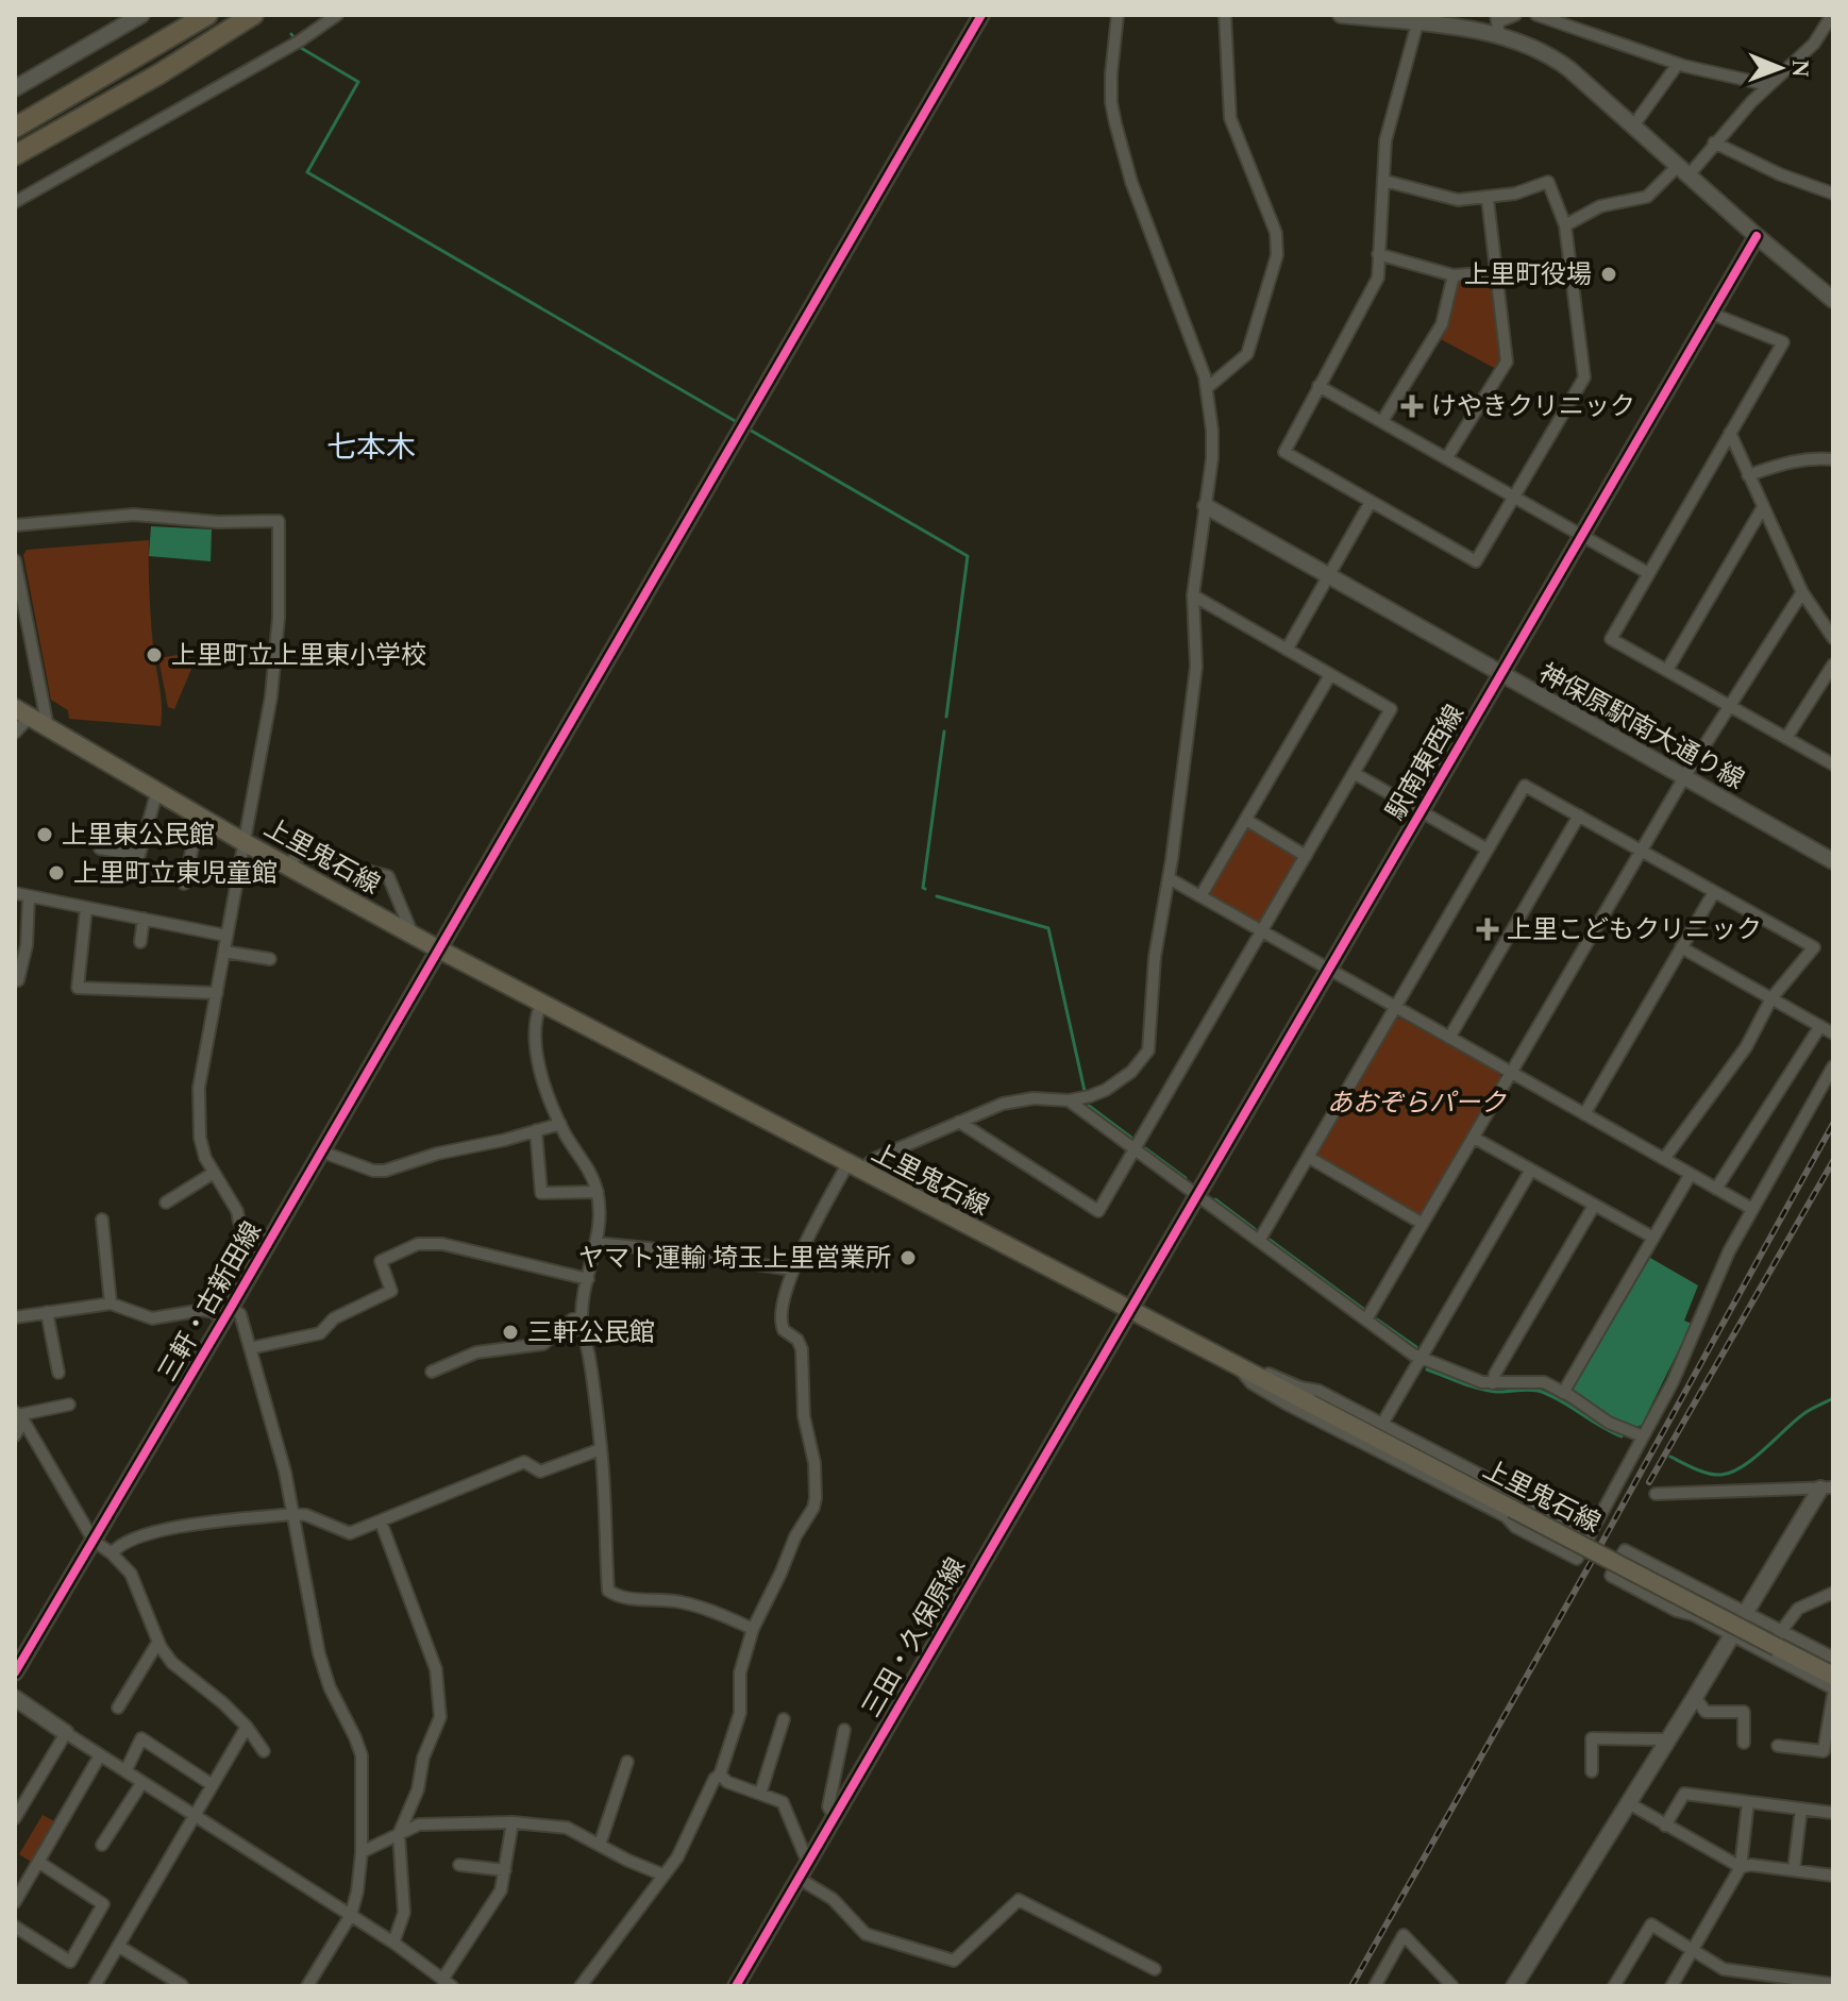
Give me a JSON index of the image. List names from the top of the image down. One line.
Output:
{"streets":{"main road":["上里鬼石線"],"street":["神保原駅南大通り線","駅南東西線","三軒・古新田線","三田・久保原線"]},"crossings":[["神保原駅南大通り線","駅南東西線"],["駅南東西線","上里鬼石線"],["駅南東西線","三田・久保原線"],["上里鬼石線","三軒・古新田線"],["上里鬼石線","三田・久保原線"]],"districts":["七本木"],"parks":["あおぞらパーク"],"places":{"other":["上里町役場","上里町立上里東小学校","上里東公民館","上里町立東児童館","ヤマト運輸 埼玉上里営業所","三軒公民館"],"health":["けやきクリニック","上里こどもクリニック"]},"north":"right"}
